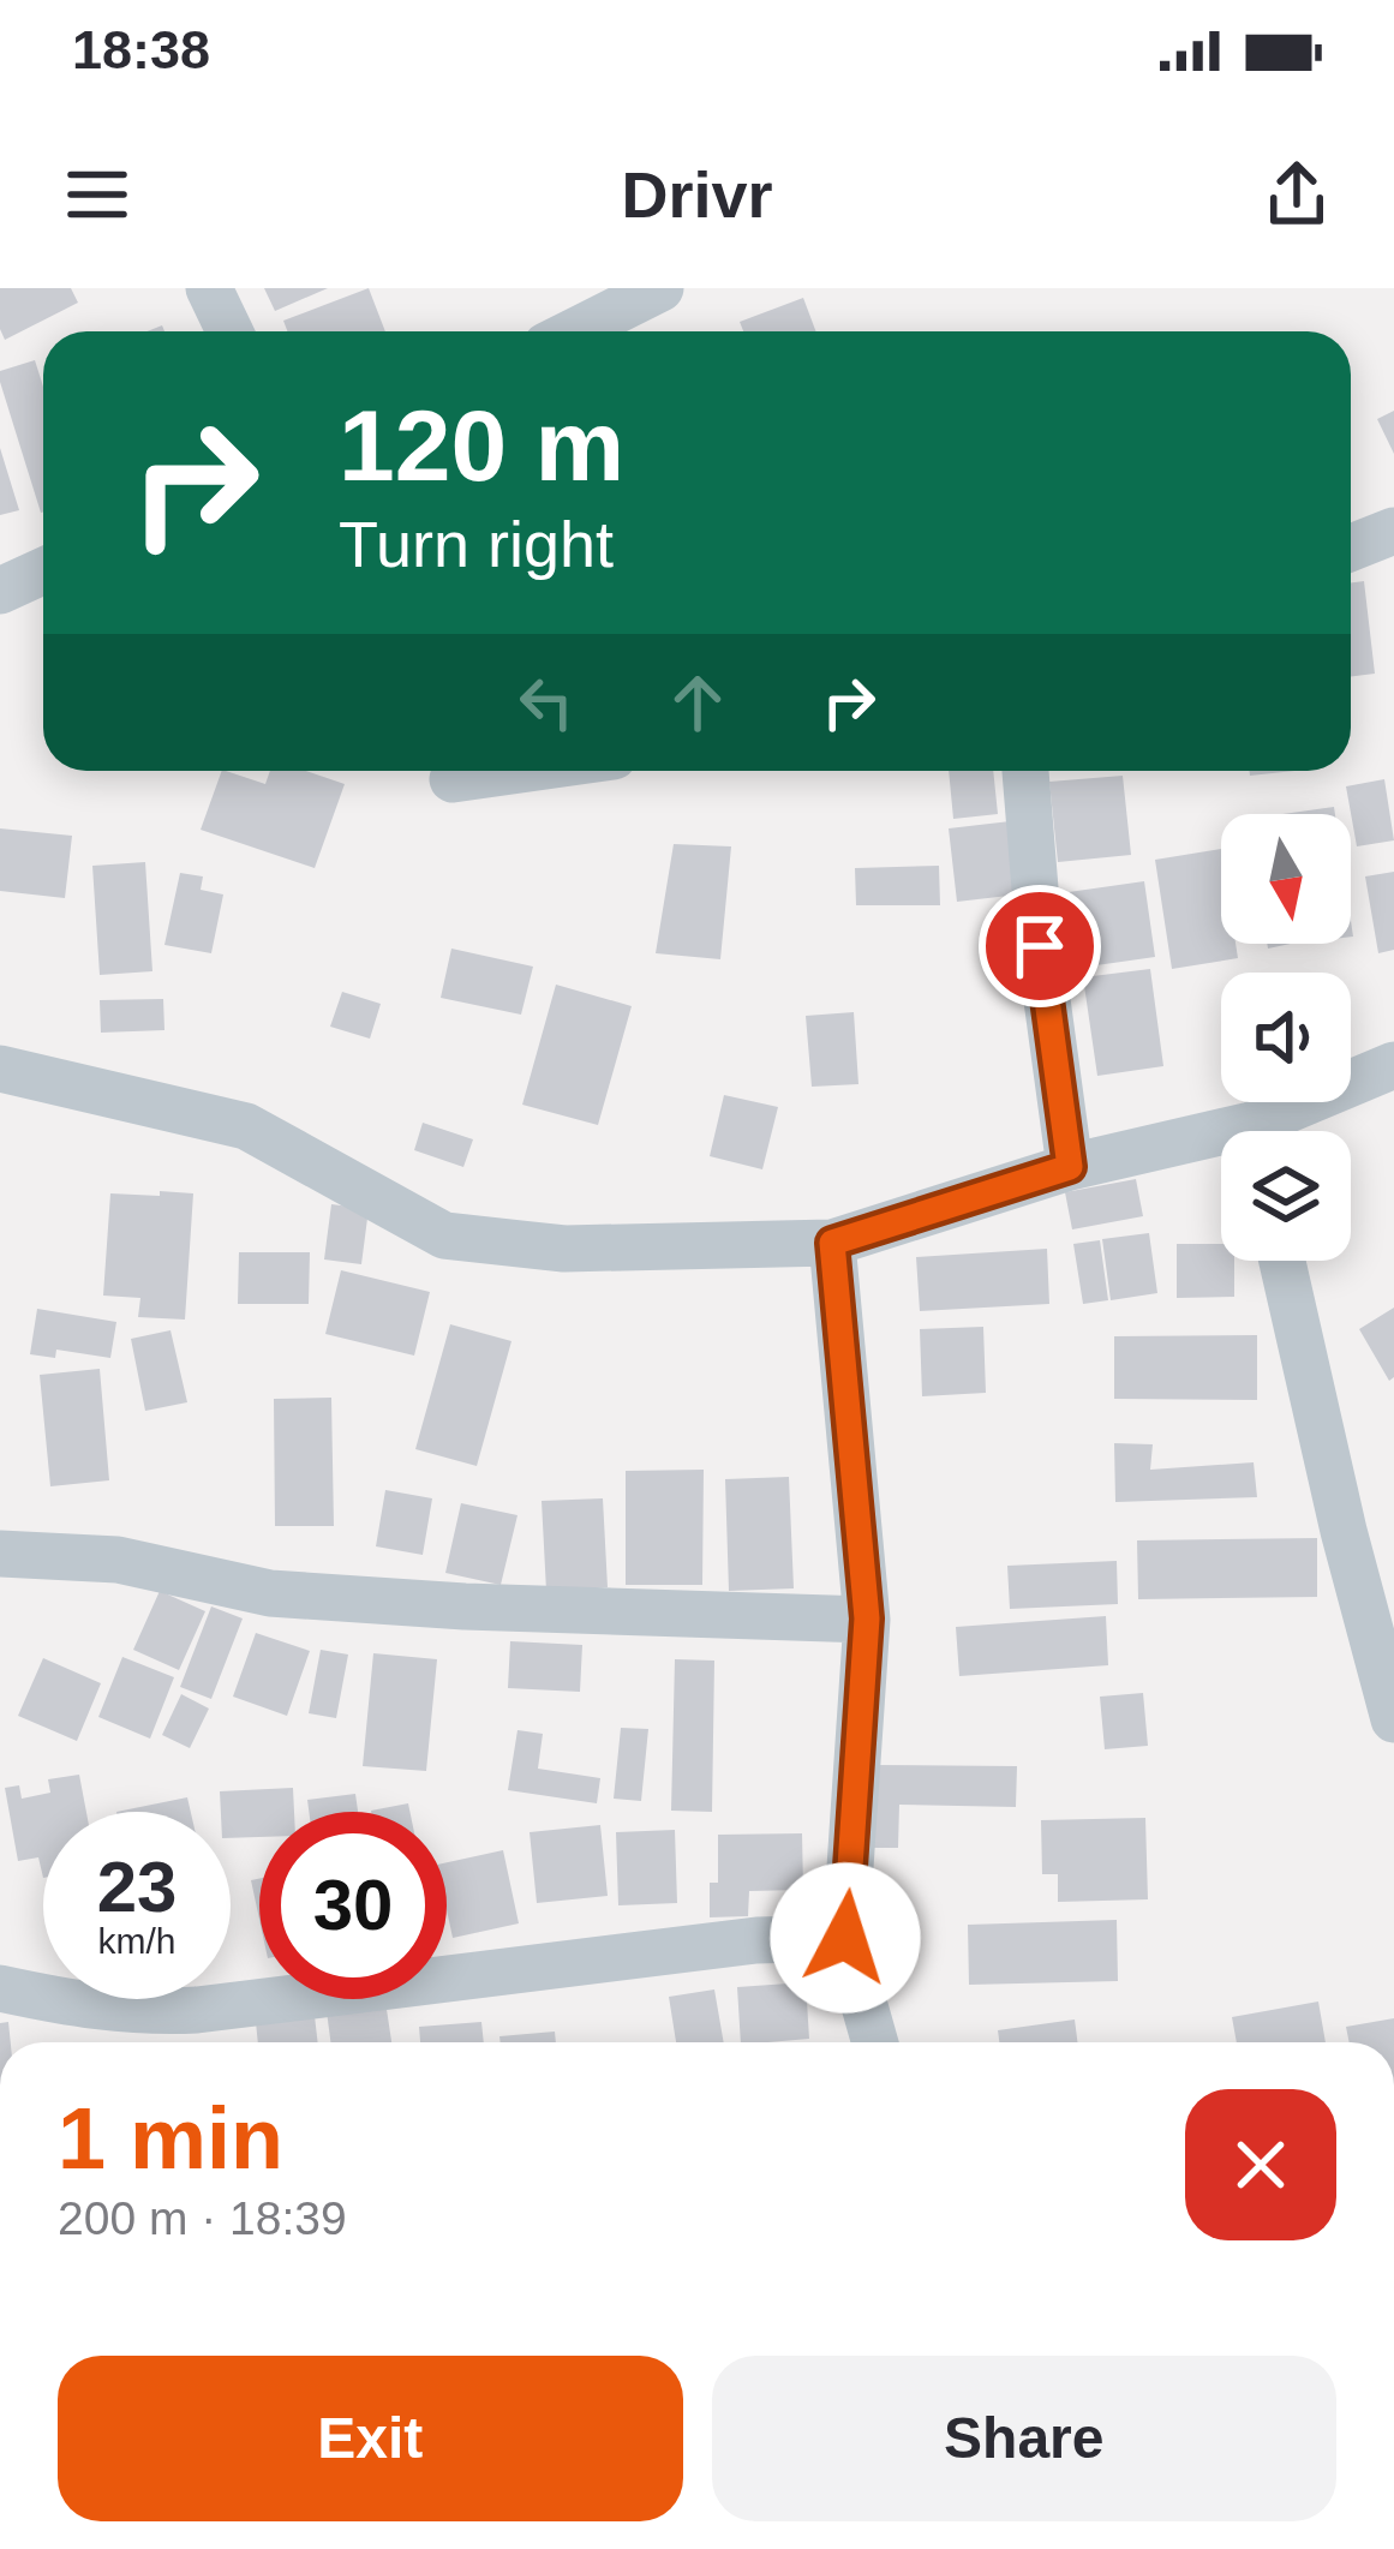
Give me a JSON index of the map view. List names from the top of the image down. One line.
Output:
{"north":"bottom","page":{"status":"18:38","header":"Drivr","turn":["120 m","Turn right"],"speed":"23 km/h","limit":"30","heading":["1 min","200 m · 18:39"],"buttons":["Exit","Share"]}}
